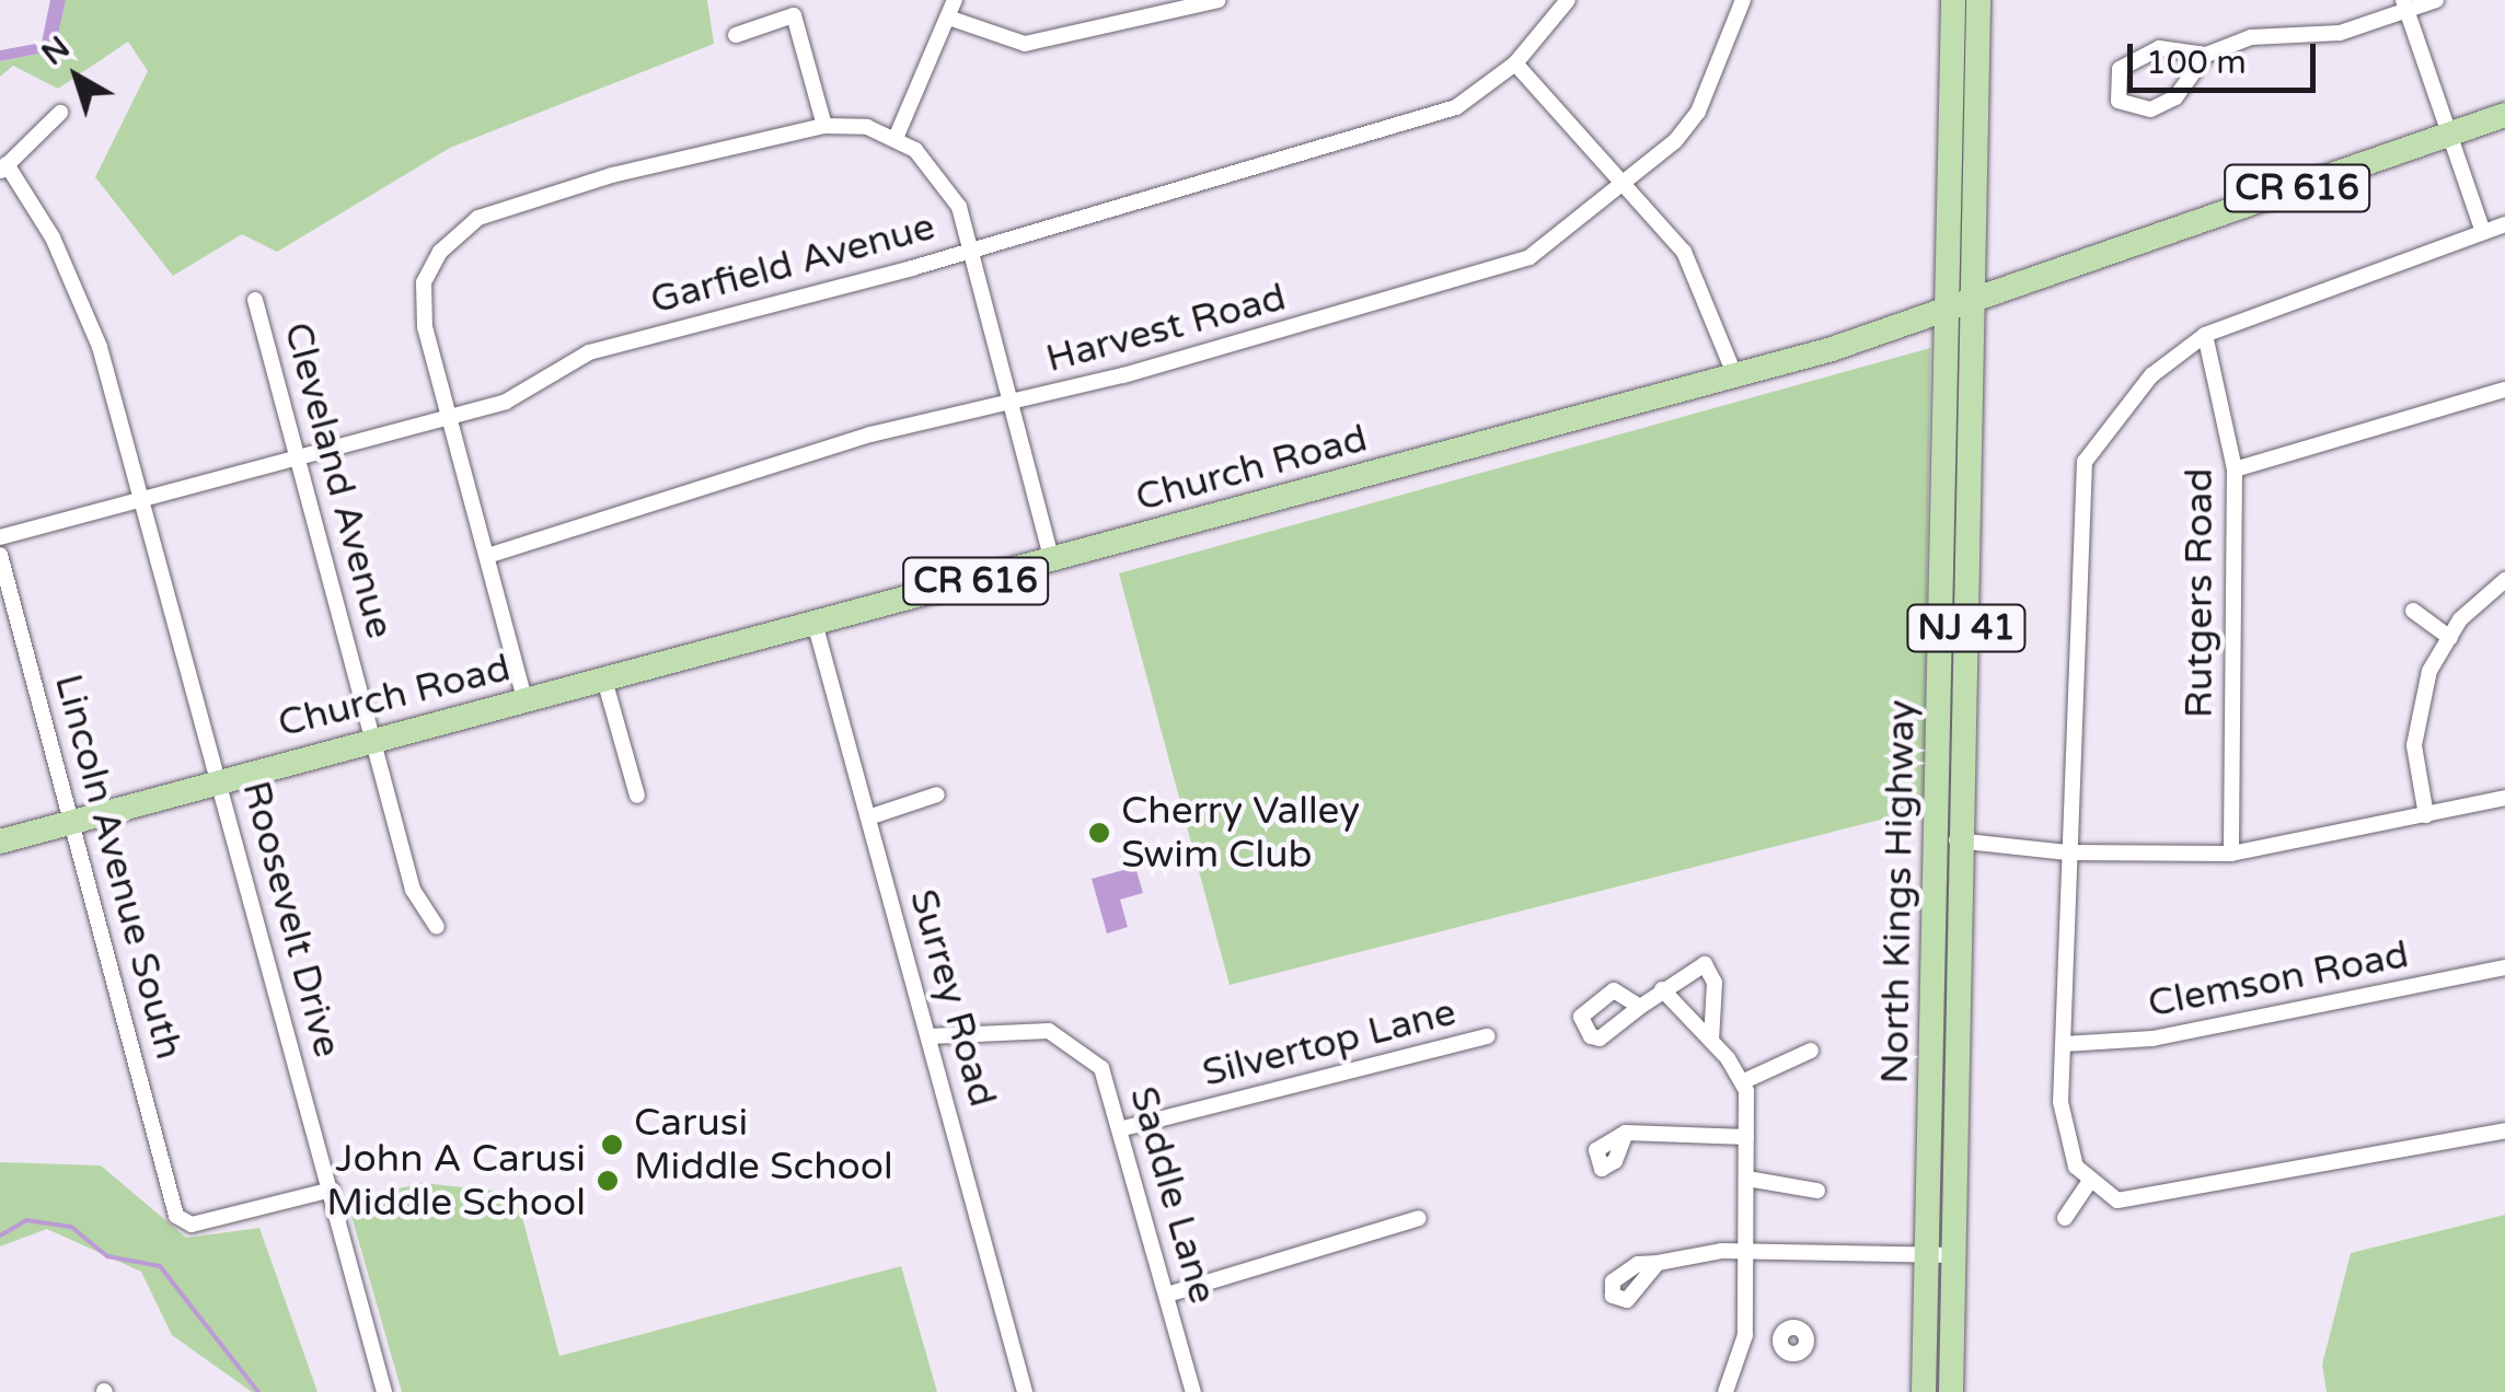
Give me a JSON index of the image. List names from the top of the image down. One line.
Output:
{"streets":{"main road":["CR 616","Church Road","NJ 41","North Kings Highway"],"street":["Garfield Avenue","Harvest Road","Cleveland Avenue","Rutgers Road","Lincoln Avenue South","Roosevelt Drive","Clemson Road","Surrey Road","Silvertop Lane","Saddle Lane"]},"crossings":[["Garfield Avenue","Cleveland Avenue"],["Garfield Avenue","Roosevelt Drive"],["Church Road","Cleveland Avenue"],["Church Road","Lincoln Avenue South"],["Church Road","North Kings Highway"],["Church Road","Roosevelt Drive"],["Church Road","Surrey Road"],["Lincoln Avenue South","Roosevelt Drive"],["Surrey Road","Saddle Lane"],["Silvertop Lane","Saddle Lane"]],"places":["Cherry Valley Swim Club","Carusi Middle School","John A Carusi Middle School"],"scale_bar":"100 m","north":"top left"}
